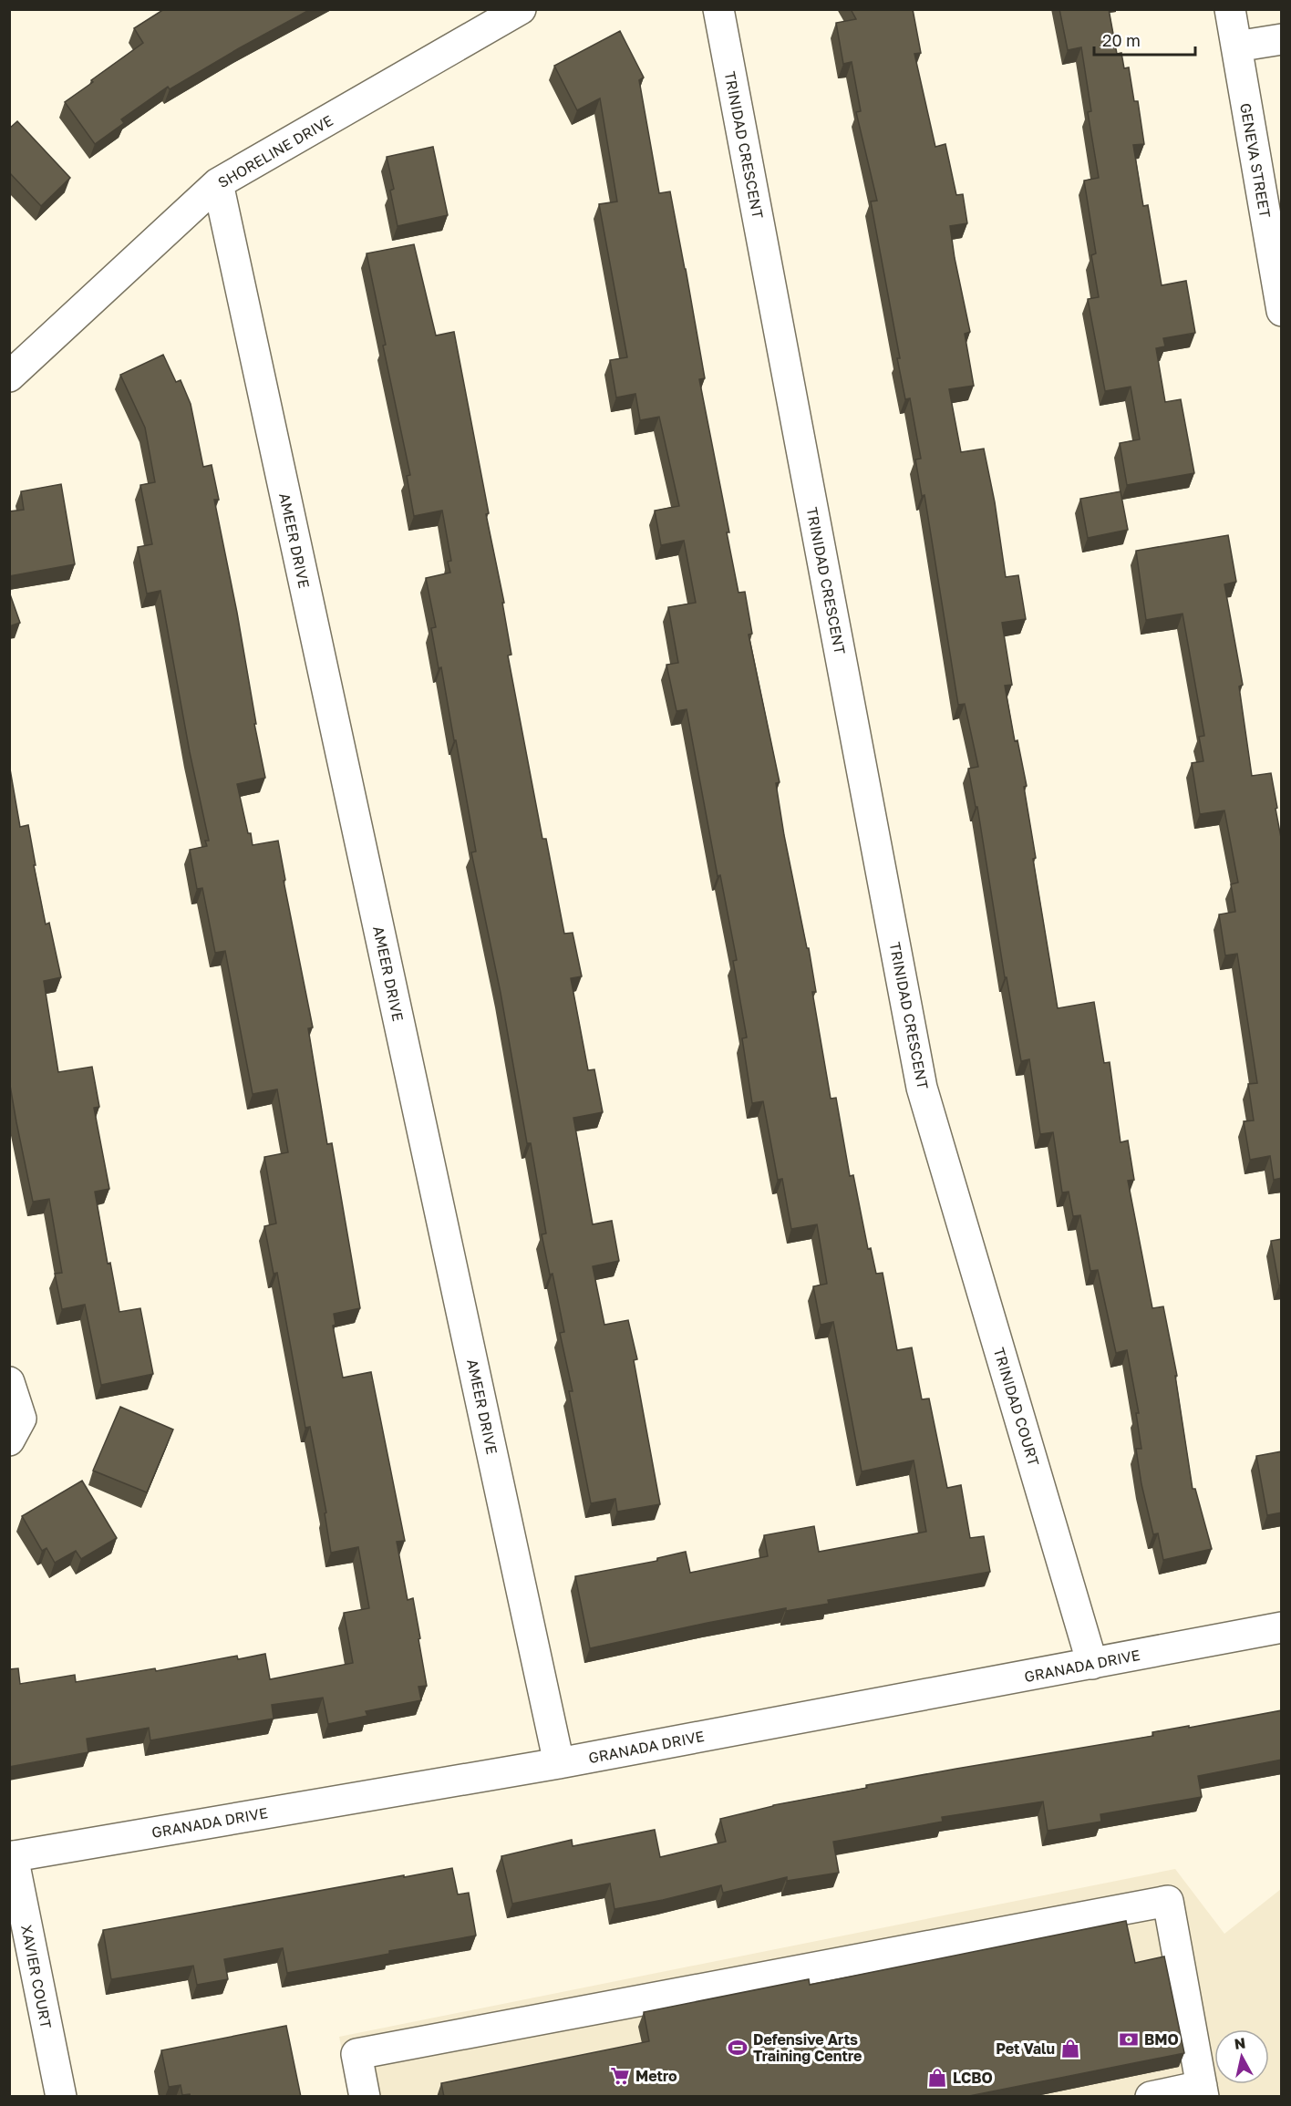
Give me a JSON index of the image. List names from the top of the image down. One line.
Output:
{"streets":{"street":["TRINIDAD CRESCENT","SHORELINE DRIVE","GENEVA STREET","AMEER DRIVE","TRINIDAD COURT","GRANADA DRIVE","XAVIER COURT"]},"crossings":[["TRINIDAD CRESCENT","TRINIDAD COURT"],["SHORELINE DRIVE","AMEER DRIVE"],["AMEER DRIVE","GRANADA DRIVE"],["TRINIDAD COURT","GRANADA DRIVE"],["GRANADA DRIVE","XAVIER COURT"]],"places":{"bank":["BMO"],"sports":["Defensive Arts Training Centre"],"shop":["Pet Valu","LCBO"],"supermarket":["Metro"]},"scale_bar":"20 m","north":"top"}
